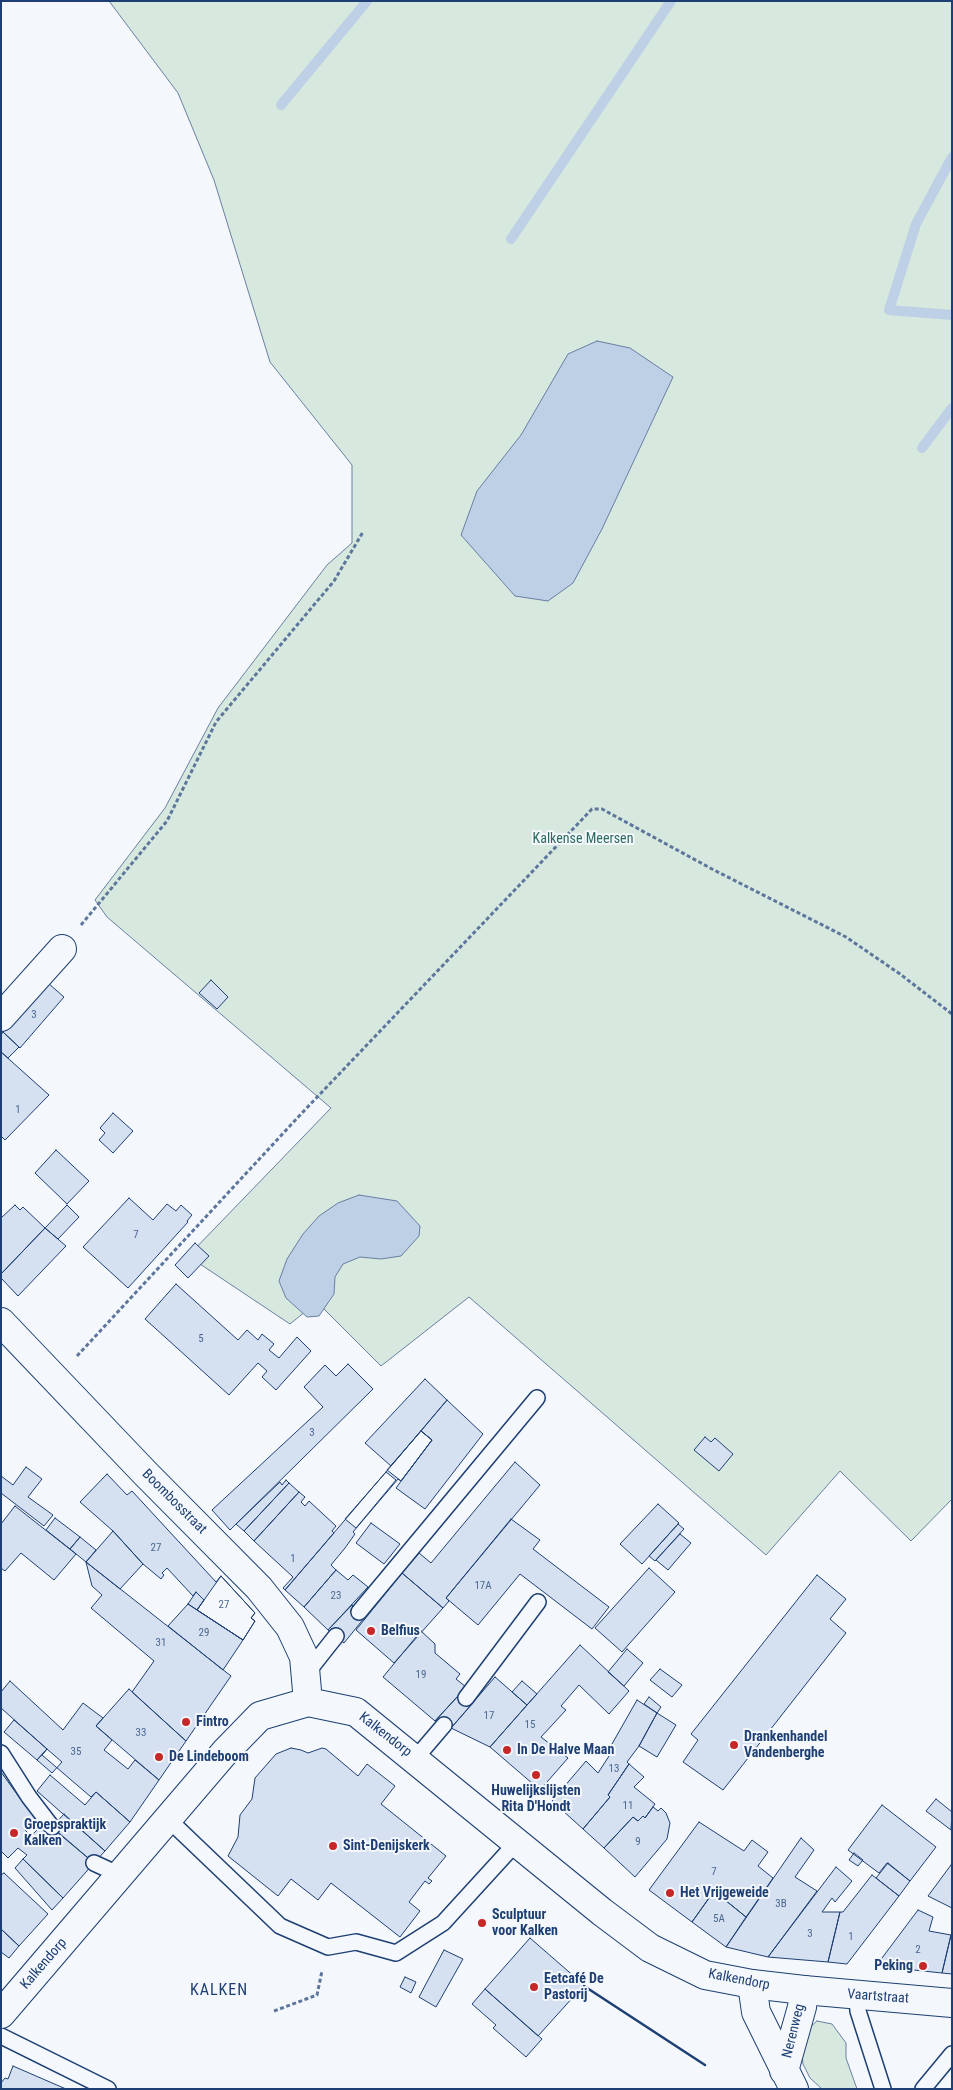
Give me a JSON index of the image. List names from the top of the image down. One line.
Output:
{"streets":{"main road":["Boombosstraat","Kalkendorp","Vaartstraat","Nerenweg"]},"crossings":[["Boombosstraat","Kalkendorp"],["Kalkendorp","Vaartstraat"],["Kalkendorp","Nerenweg"],["Vaartstraat","Nerenweg"]],"districts":["KALKEN"],"parks":["Kalkense Meersen"],"places":["Belfius","Fintro","Drankenhandel Vandenberghe","In De Halve Maan","De Lindeboom","Huwelijkslijsten Rita D'Hondt","Groepspraktijk Kalken","Sint-Denijskerk","Het Vrijgeweide","Sculptuur voor Kalken","Peking","Eetcafé De Pastorij"],"house_numbers":["3","1","7","5","3","27","1","17A","23","27","29","31","19","17","15","33","35","13","11","9","7","3B","5A","3","1","2"]}
